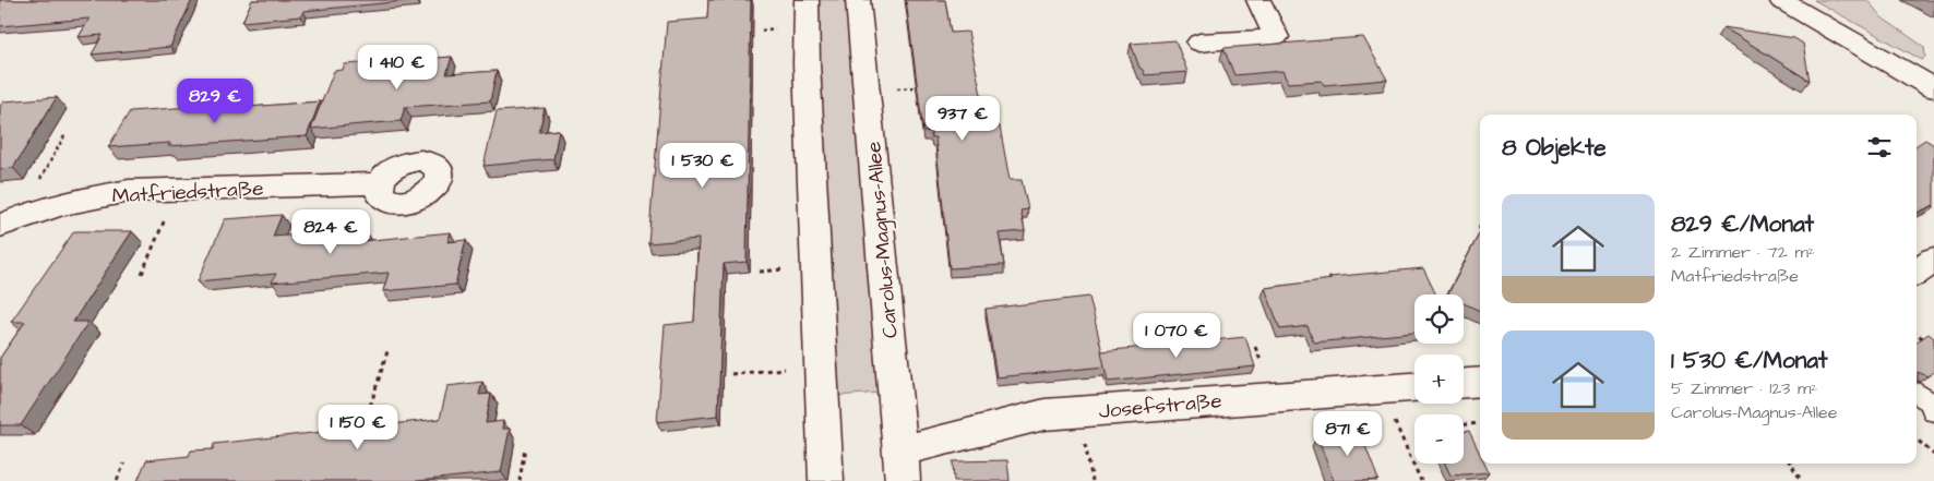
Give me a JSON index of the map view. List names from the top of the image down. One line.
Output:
{"streets":{"street":["Matfriedstraße","Carolus-Magnus-Allee","Josefstraße"]},"crossings":[["Carolus-Magnus-Allee","Josefstraße"]],"page":{"price":["1 410 €","829 €","937 €","1 530 €","824 €","1 070 €","1 150 €","871 €"],"heading":"8 Objekte","list":[{"name":"829 €/Monat","note":"2 Zimmer · 72 m² · Matfriedstraße"},{"name":"1 530 €/Monat","note":"5 Zimmer · 123 m² · Carolus-Magnus-Allee"}],"map_buttons":["+","−"]}}
